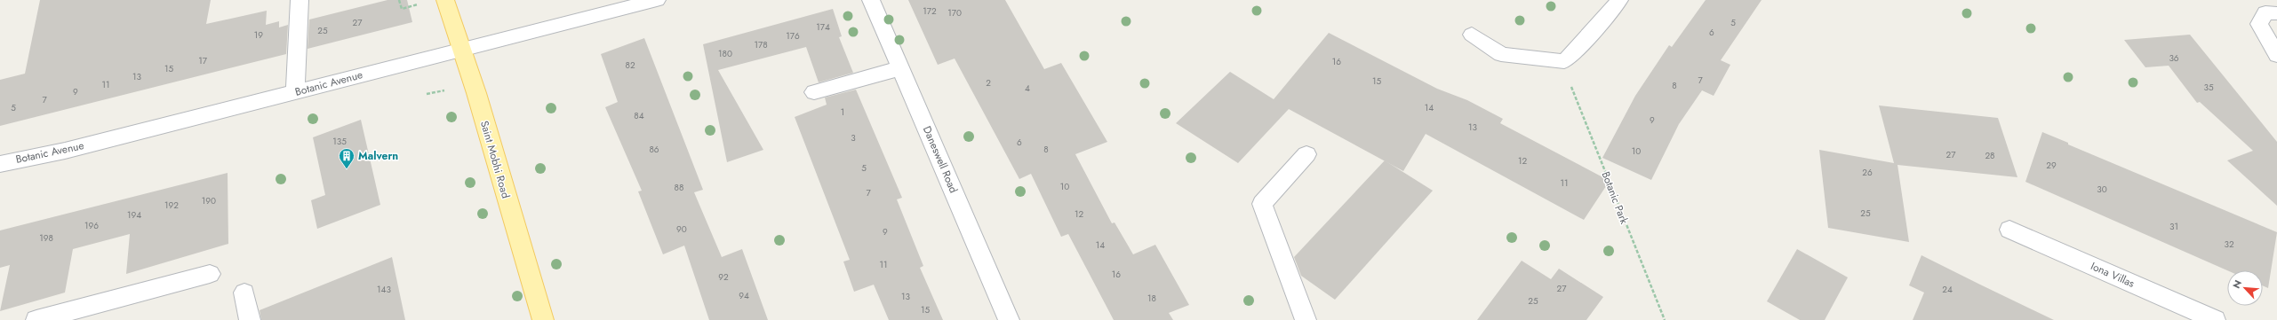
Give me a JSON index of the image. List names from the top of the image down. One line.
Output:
{"streets":{"main road":["Saint Mobhi Road"],"street":["Botanic Avenue","Daneswell Road","Iona Villas"],"path":["Botanic Park"]},"crossings":[["Botanic Avenue","Saint Mobhi Road"]],"places":{"building":["Malvern"]},"house_numbers":["172","170","27","5","174","25","6","19","176","178","180","36","17","16","82","15","13","7","15","2","11","8","35","4","9","7","5","14","1","84","9","13","3","135","6","86","8","10","27","28","12","29","5","26","11","10","88","30","7","190","192","25","12","194","196","31","90","9","198","32","14","11","16","92","27","143","24","94","13","18","25","15"],"north":"top left"}
